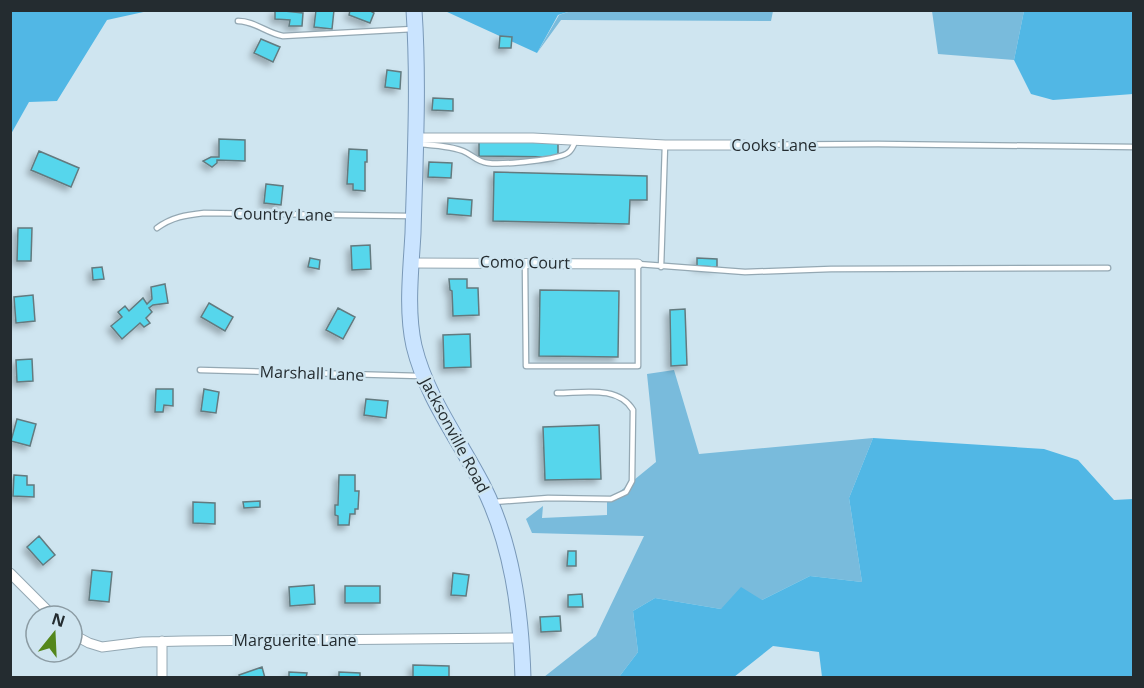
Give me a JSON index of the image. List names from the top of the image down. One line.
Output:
{"streets":{"main road":["Jacksonville Road"],"street":["Cooks Lane","Como Court","Marguerite Lane"],"lane":["Country Lane","Marshall Lane"]},"crossings":[["Cooks Lane","Jacksonville Road"],["Country Lane","Jacksonville Road"],["Como Court","Jacksonville Road"],["Marshall Lane","Jacksonville Road"],["Jacksonville Road","Marguerite Lane"]],"north":"top"}
